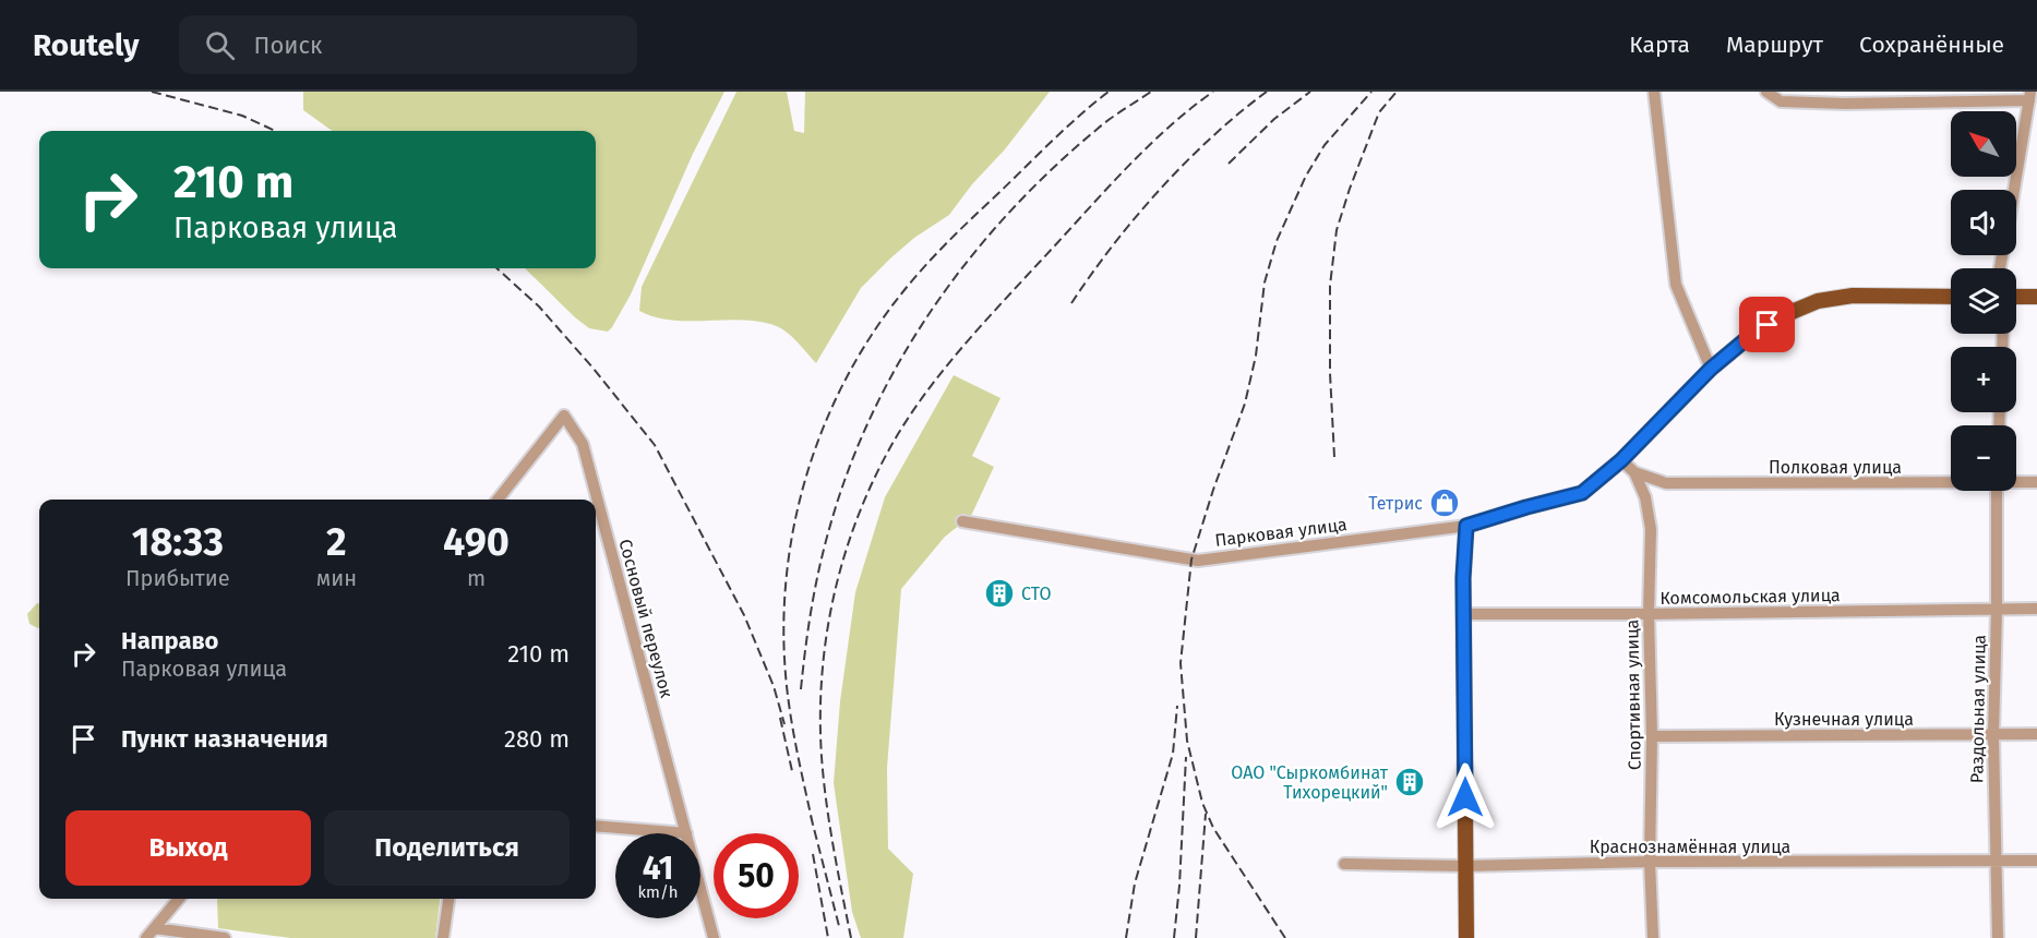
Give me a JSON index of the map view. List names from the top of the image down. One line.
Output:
{"streets":{"main road":["Парковая улица"],"street":["Полковая улица","Комсомольская улица","Сосновый переулок","Спортивная улица","Раздольная улица","Кузнечная улица","Краснознамённая улица"]},"crossings":[["Полковая улица","Спортивная улица"],["Парковая улица","Спортивная улица"],["Комсомольская улица","Спортивная улица"],["Комсомольская улица","Раздольная улица"],["Спортивная улица","Кузнечная улица"],["Спортивная улица","Краснознамённая улица"],["Раздольная улица","Кузнечная улица"],["Раздольная улица","Краснознамённая улица"]],"places":{"shop":["Тетрис"],"building":["СТО","ОАО \"Сыркомбинат Тихорецкий\""]},"north":"top left","page":{"header":"Routely","search":"Поиск","nav":["Карта","Маршрут","Сохранённые"],"map_buttons":["+","−"],"turn":["210 m","Парковая улица"],"eta":["18:33","Прибытие","2","мин","490","m"],"list":[{"name":"Направо","note":"Парковая улица","value":"210 m"},{"name":"Пункт назначения","value":"280 m"}],"buttons":["Выход","Поделиться"],"speed":"41 km/h","limit":"50"}}
